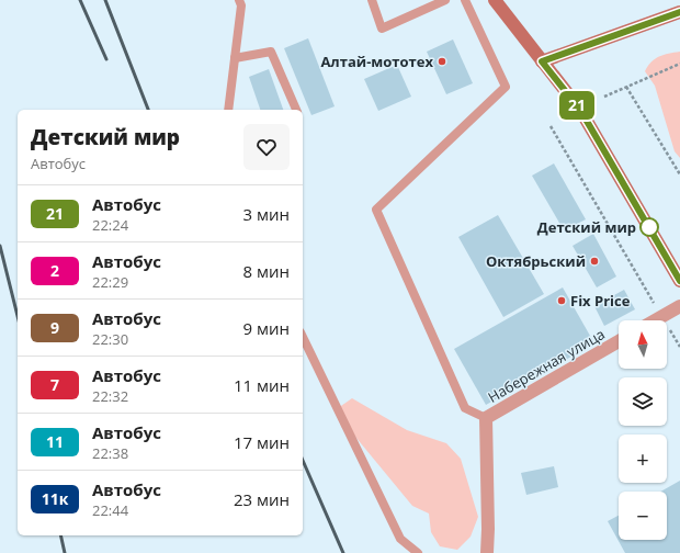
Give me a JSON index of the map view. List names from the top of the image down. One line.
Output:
{"streets":{"street":["Набережная улица"]},"places":["Алтай-мототех","Детский мир","Октябрьский","Fix Price"],"lines":["bus line 21"],"north":"top","page":{"on_map":"21","heading":["Детский мир","Автобус"],"list":[{"mark":"21","name":"Автобус","note":"22:24","value":"3 мин"},{"mark":"2","name":"Автобус","note":"22:29","value":"8 мин"},{"mark":"9","name":"Автобус","note":"22:30","value":"9 мин"},{"mark":"7","name":"Автобус","note":"22:32","value":"11 мин"},{"mark":"11","name":"Автобус","note":"22:38","value":"17 мин"},{"mark":"11к","name":"Автобус","note":"22:44","value":"23 мин"}],"map_buttons":["+","−"]}}
